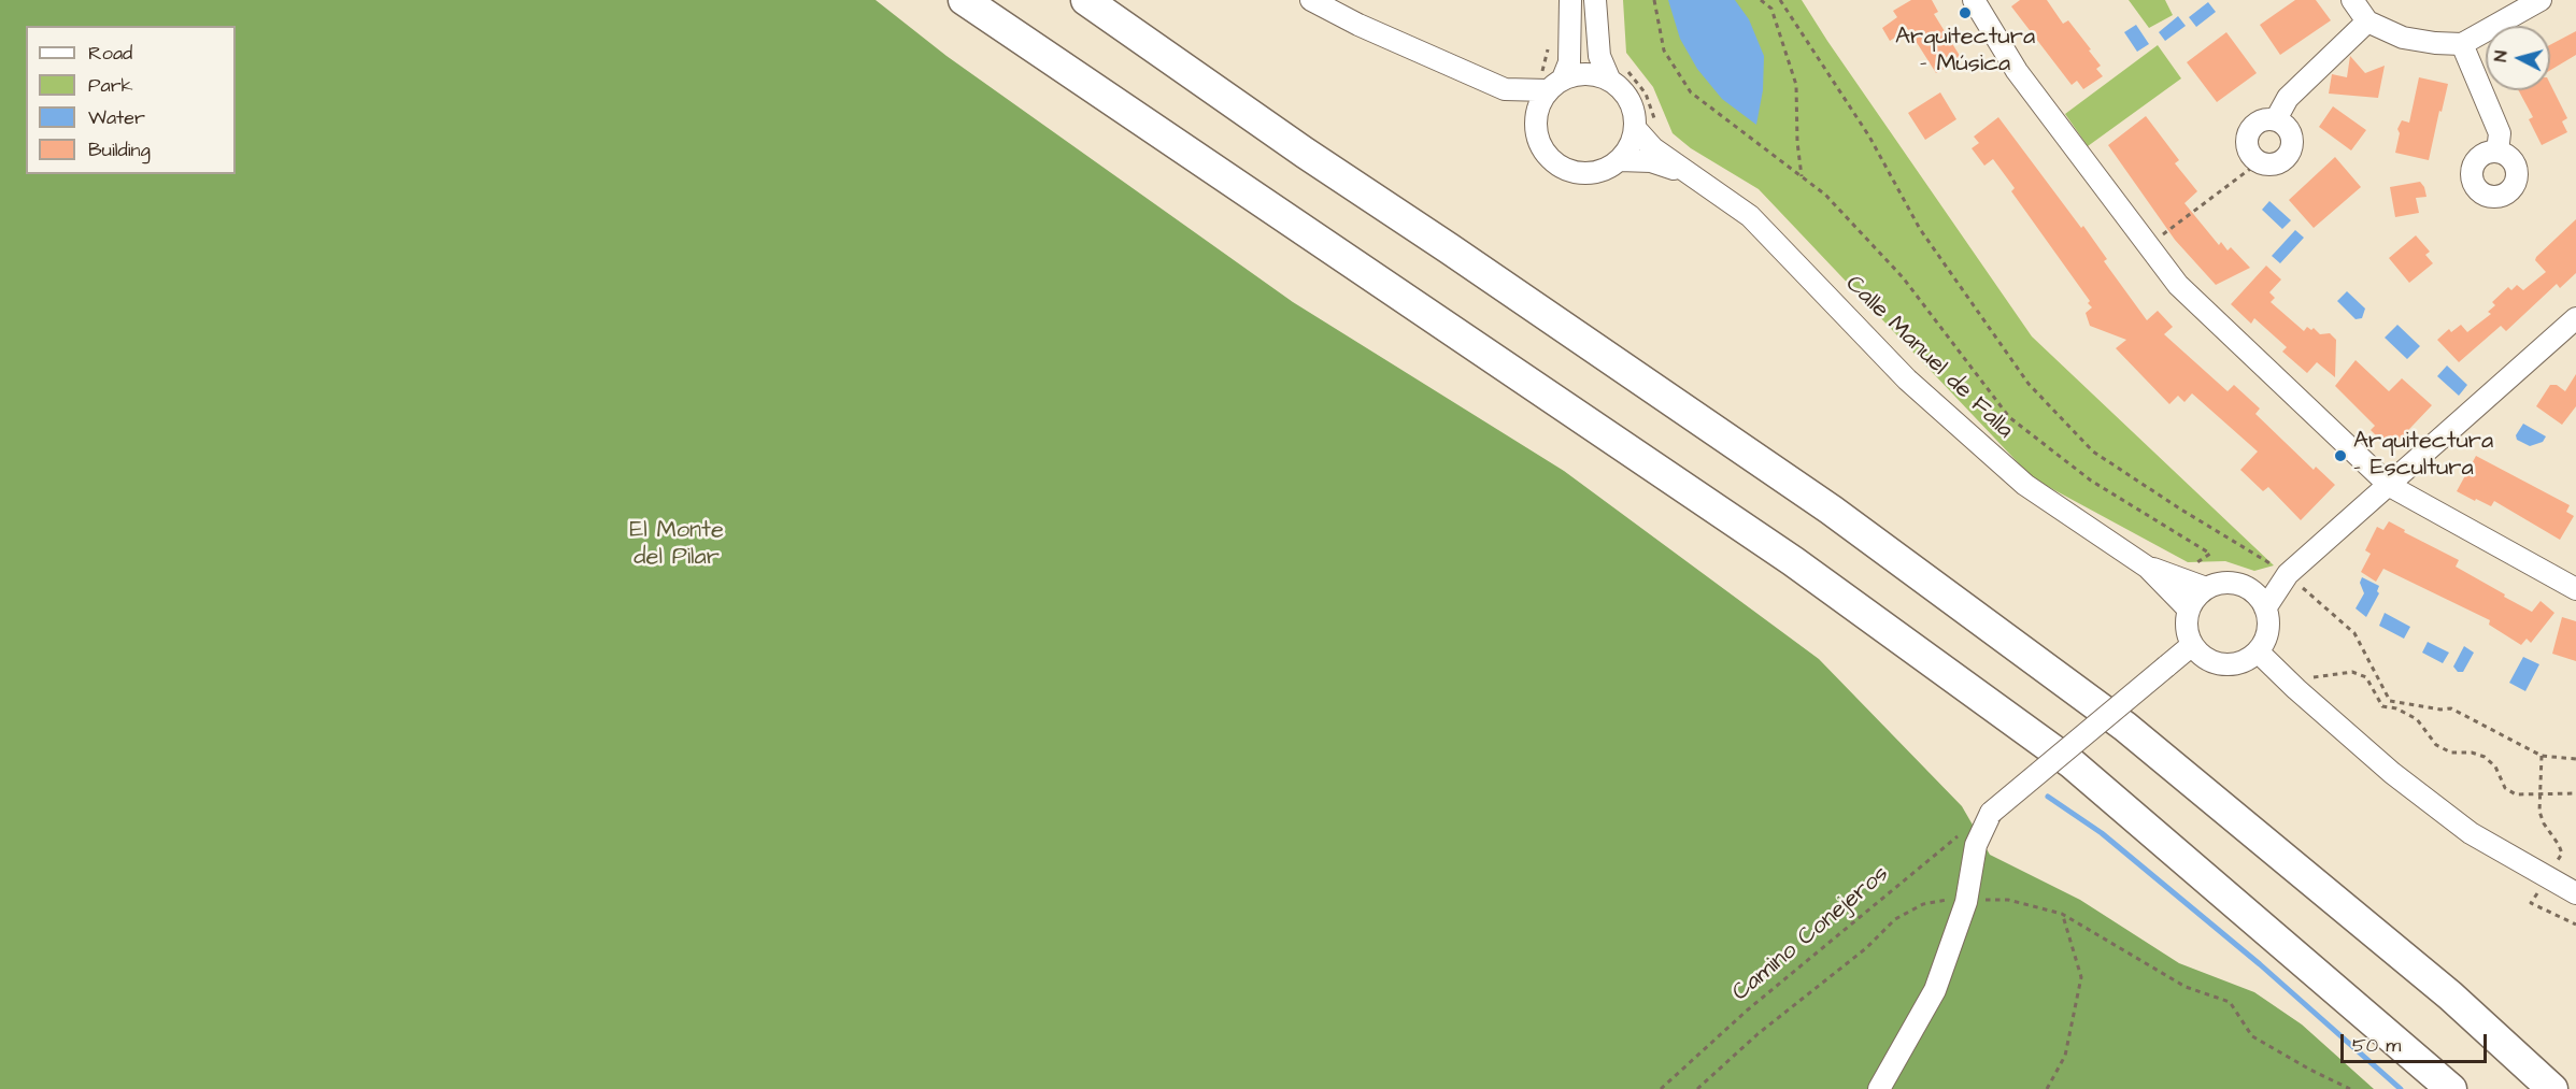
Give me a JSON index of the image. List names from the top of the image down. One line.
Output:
{"streets":{"street":["Calle Manuel de Falla"],"path":["Camino Conejeros"]},"parks":["El Monte del Pilar"],"places":["Arquitectura - Música","Arquitectura - Escultura"],"legend":["Road","Park","Water","Building"],"scale_bar":"50 m","north":"left"}
